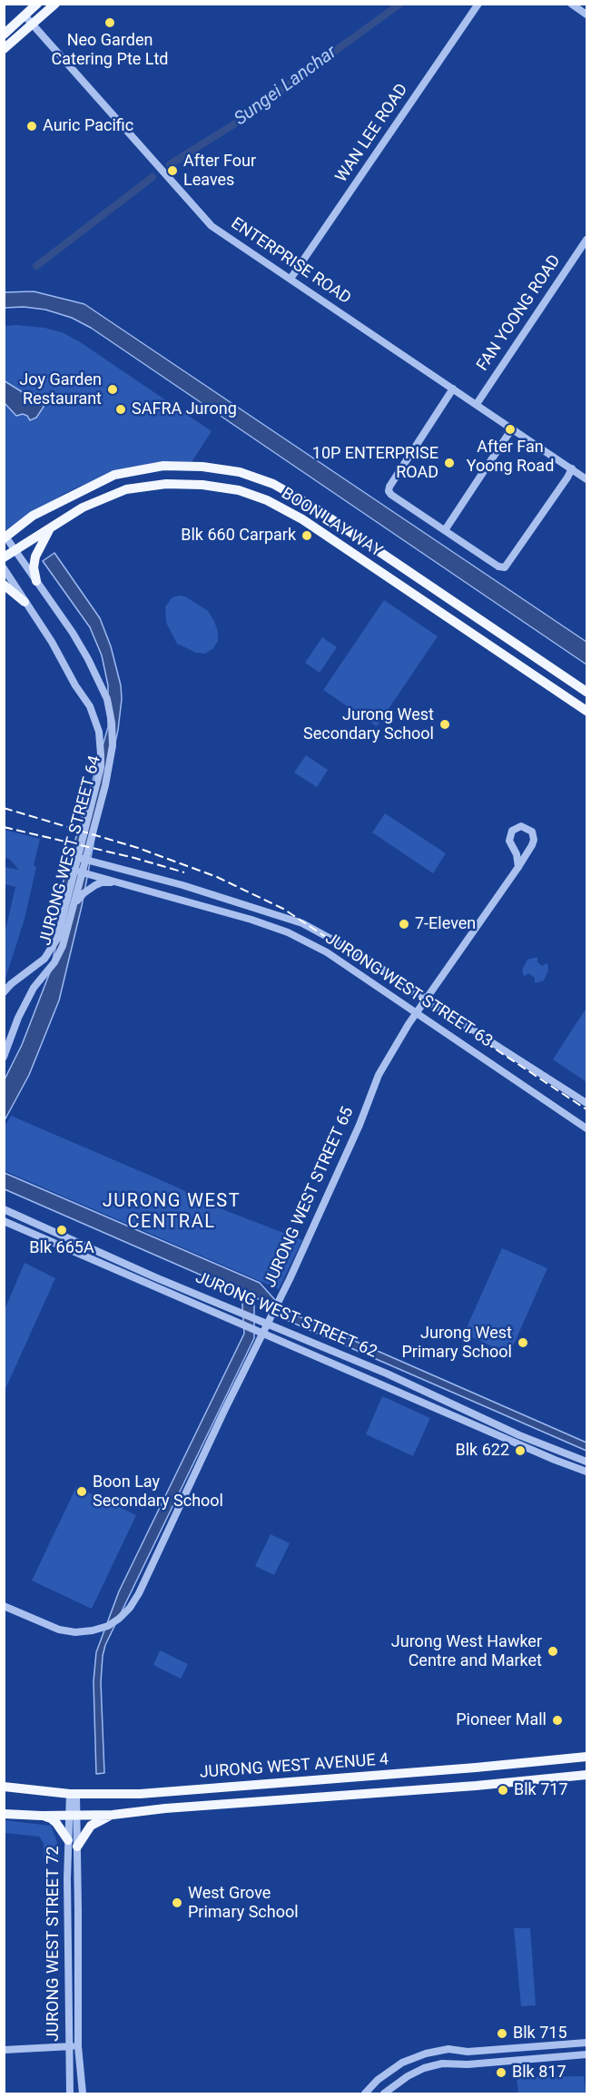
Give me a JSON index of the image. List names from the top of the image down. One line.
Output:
{"streets":{"main road":["BOON LAY WAY","JURONG WEST AVENUE 4"],"street":["WAN LEE ROAD","ENTERPRISE ROAD","FAN YOONG ROAD","JURONG WEST STREET 64","JURONG WEST STREET 63","JURONG WEST STREET 65","JURONG WEST STREET 62","JURONG WEST STREET 72"]},"crossings":[["WAN LEE ROAD","ENTERPRISE ROAD"],["ENTERPRISE ROAD","FAN YOONG ROAD"],["BOON LAY WAY","JURONG WEST STREET 64"],["JURONG WEST STREET 64","JURONG WEST STREET 63"],["JURONG WEST STREET 63","JURONG WEST STREET 65"],["JURONG WEST STREET 65","JURONG WEST STREET 62"],["JURONG WEST AVENUE 4","JURONG WEST STREET 72"]],"districts":["JURONG WEST CENTRAL"],"water":["Sungei Lanchar"],"places":["Neo Garden Catering Pte Ltd","Auric Pacific","After Four Leaves","Joy Garden Restaurant","SAFRA Jurong","After Fan Yoong Road","10P ENTERPRISE ROAD","Blk 660 Carpark","Jurong West Secondary School","7-Eleven","Blk 665A","Jurong West Primary School","Blk 622","Boon Lay Secondary School","Jurong West Hawker Centre and Market","Pioneer Mall","Blk 717","West Grove Primary School","Blk 715","Blk 817"]}
